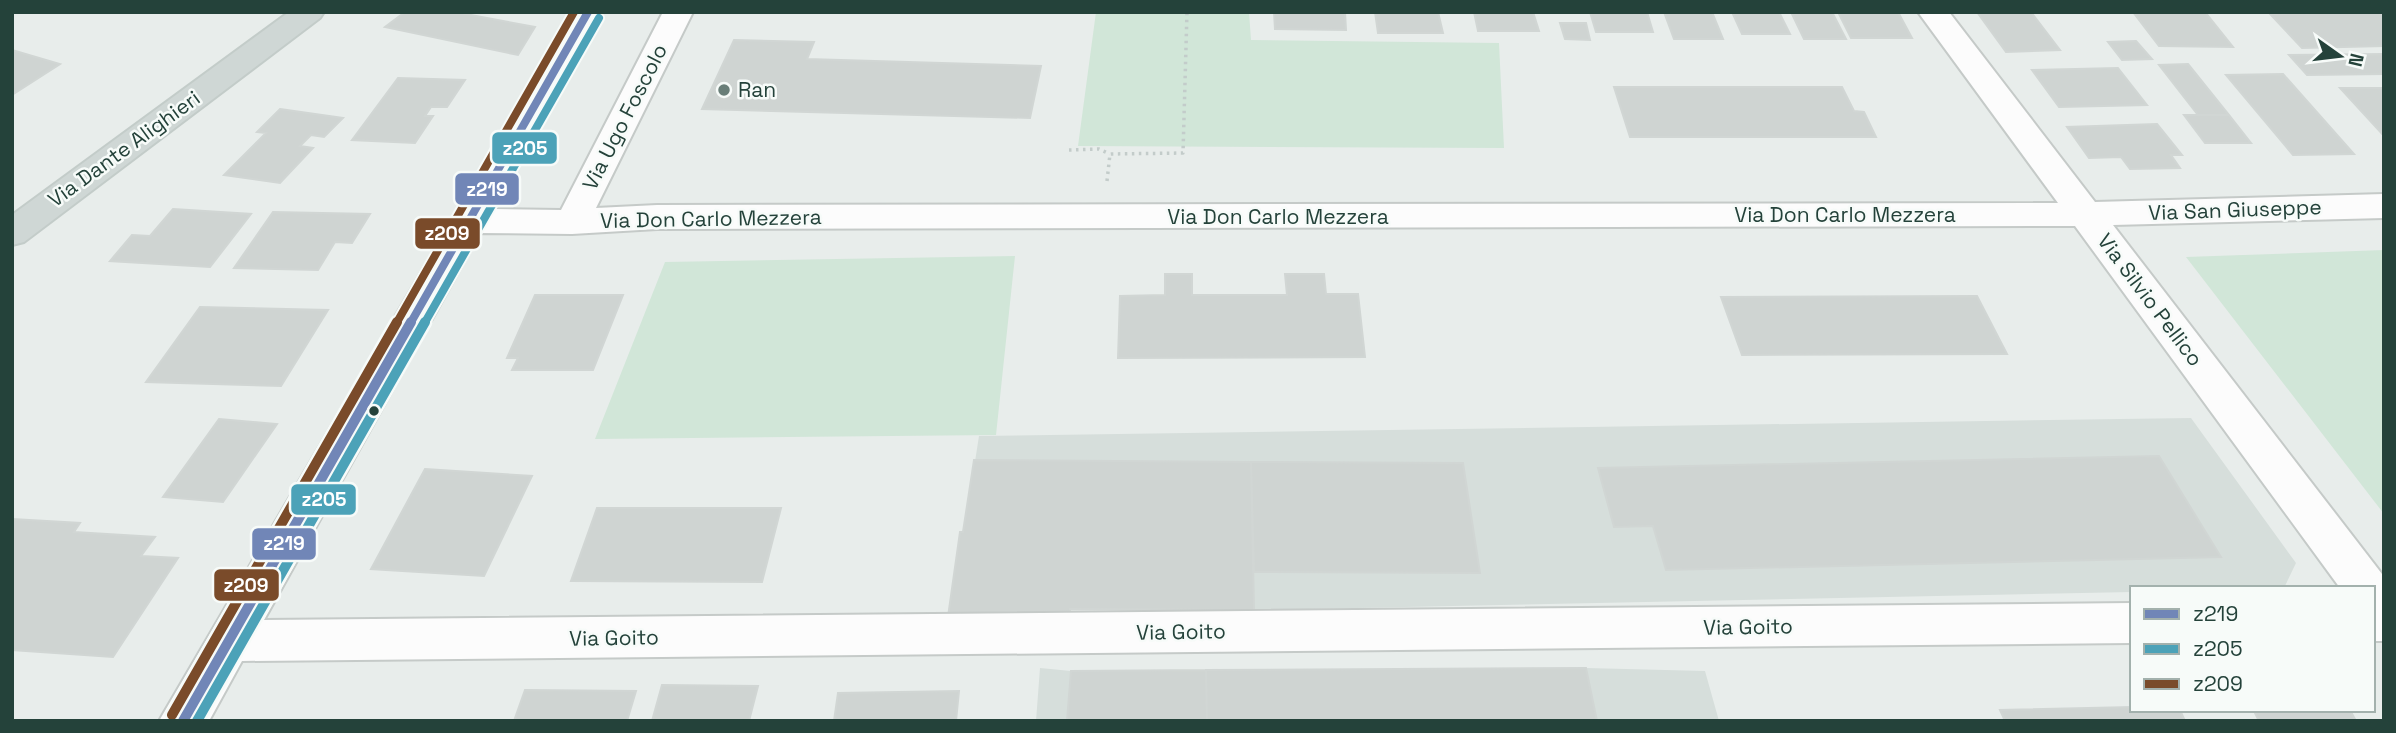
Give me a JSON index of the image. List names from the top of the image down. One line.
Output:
{"streets":{"main road":["Via Dante Alighieri"],"street":["Via Ugo Foscolo","Via San Giuseppe","Via Don Carlo Mezzera","Via Silvio Pellico","Via Goito"]},"crossings":[["Via Ugo Foscolo","Via Don Carlo Mezzera"],["Via San Giuseppe","Via Don Carlo Mezzera"],["Via San Giuseppe","Via Silvio Pellico"],["Via Don Carlo Mezzera","Via Silvio Pellico"]],"places":["Ran"],"lines":["transit line z219","transit line z209","transit line z205"],"legend":["z219","z205","z209"],"north":"right"}
